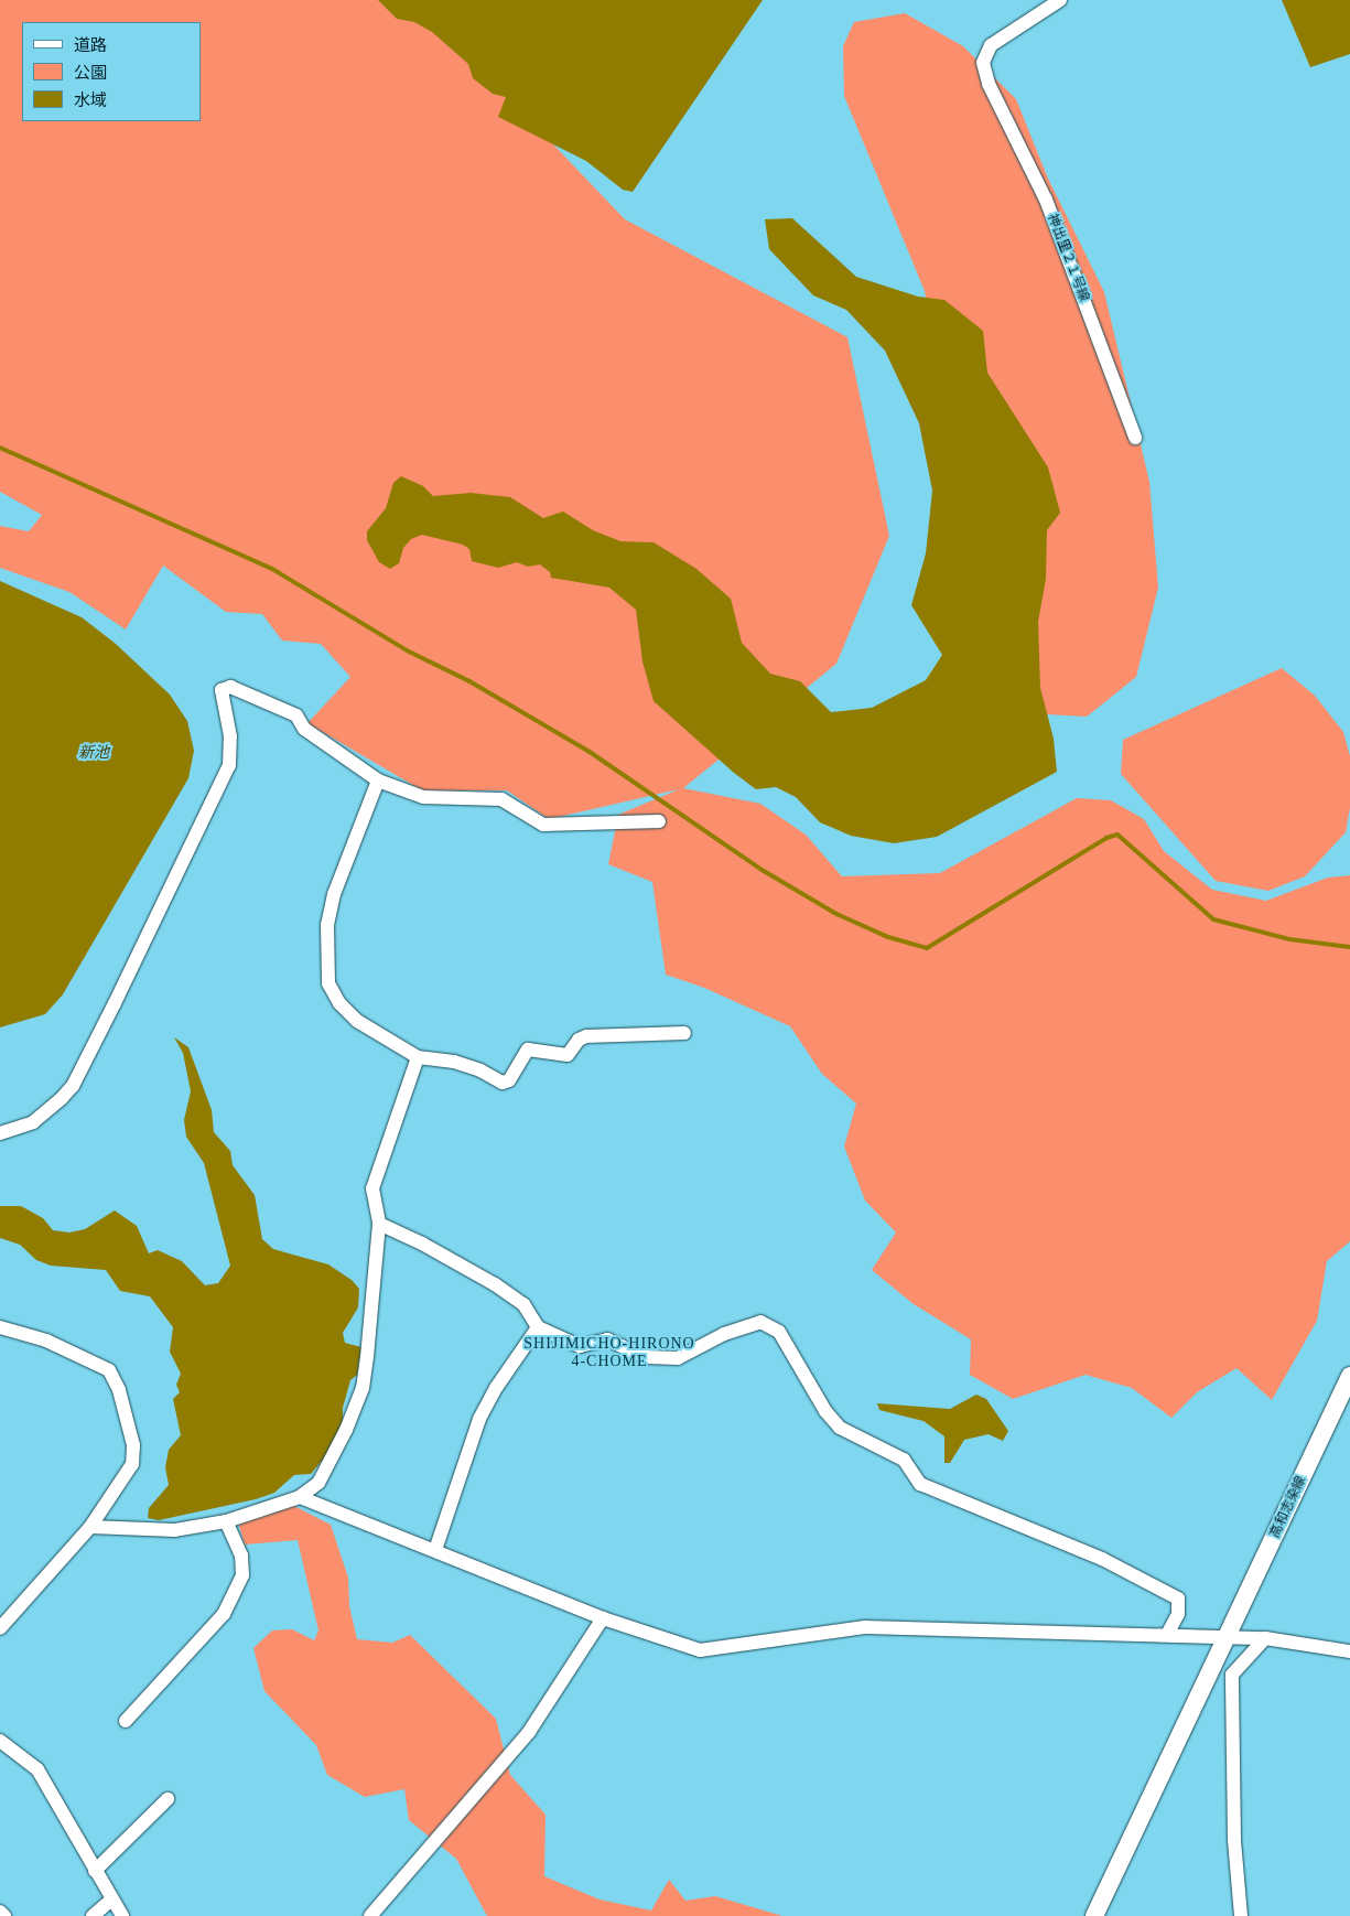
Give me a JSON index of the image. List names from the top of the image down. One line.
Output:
{"streets":{"street":["神出里２１号線","高和志染線"]},"districts":["SHIJIMICHO-HIRONO 4-CHOME"],"water":["新池"],"legend":["道路","公園","水域"]}
